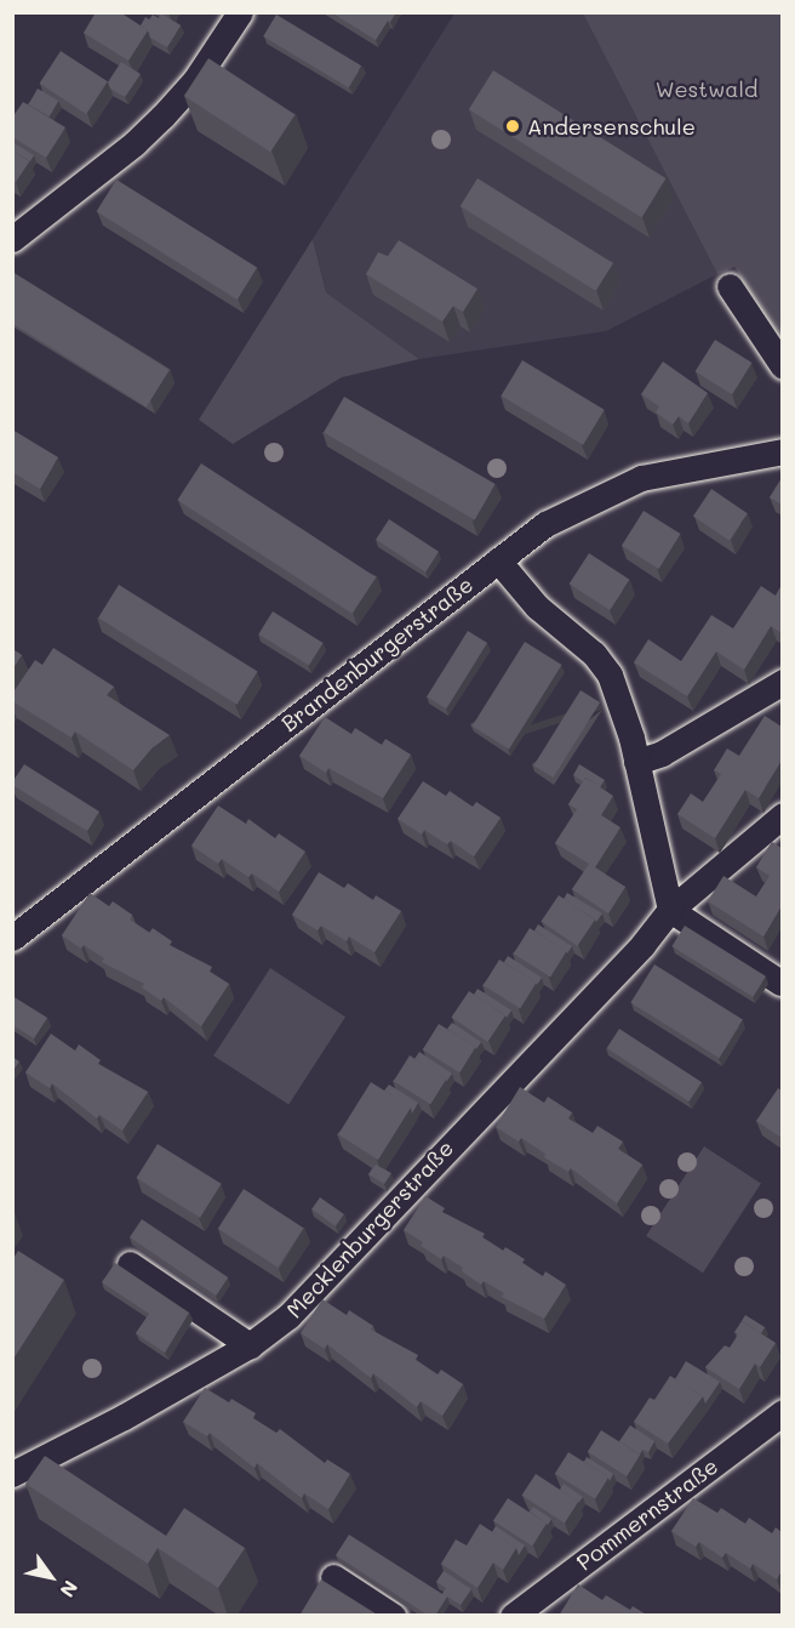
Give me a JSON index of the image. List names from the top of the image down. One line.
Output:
{"streets":{"street":["Brandenburgerstraße","Mecklenburgerstraße","Pommernstraße"]},"parks":["Westwald"],"places":["Andersenschule"],"north":"bottom right"}
